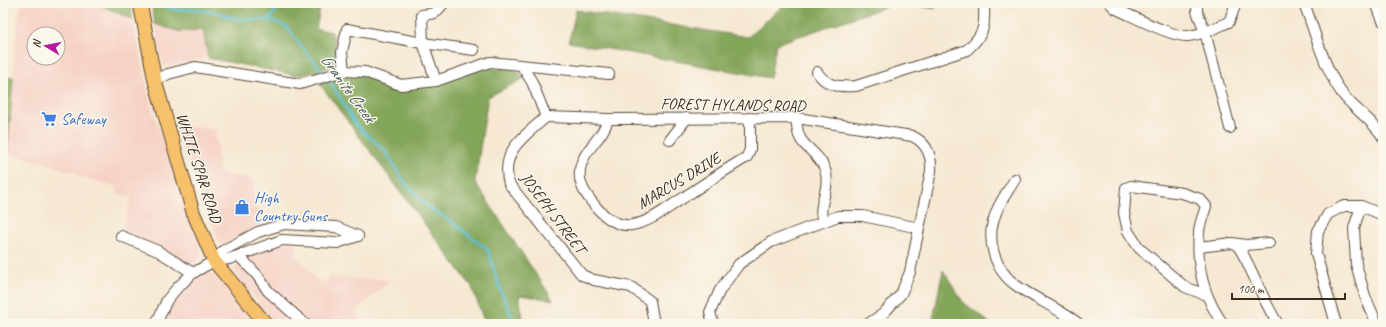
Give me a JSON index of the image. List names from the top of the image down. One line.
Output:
{"streets":{"main road":["WHITE SPAR ROAD"],"street":["FOREST HYLANDS ROAD","MARCUS DRIVE","JOSEPH STREET"]},"crossings":[["FOREST HYLANDS ROAD","MARCUS DRIVE"],["FOREST HYLANDS ROAD","JOSEPH STREET"]],"water":["Granite Creek"],"places":{"supermarket":["Safeway"],"shop":["High Country Guns"]},"scale_bar":"100 m","north":"left"}
